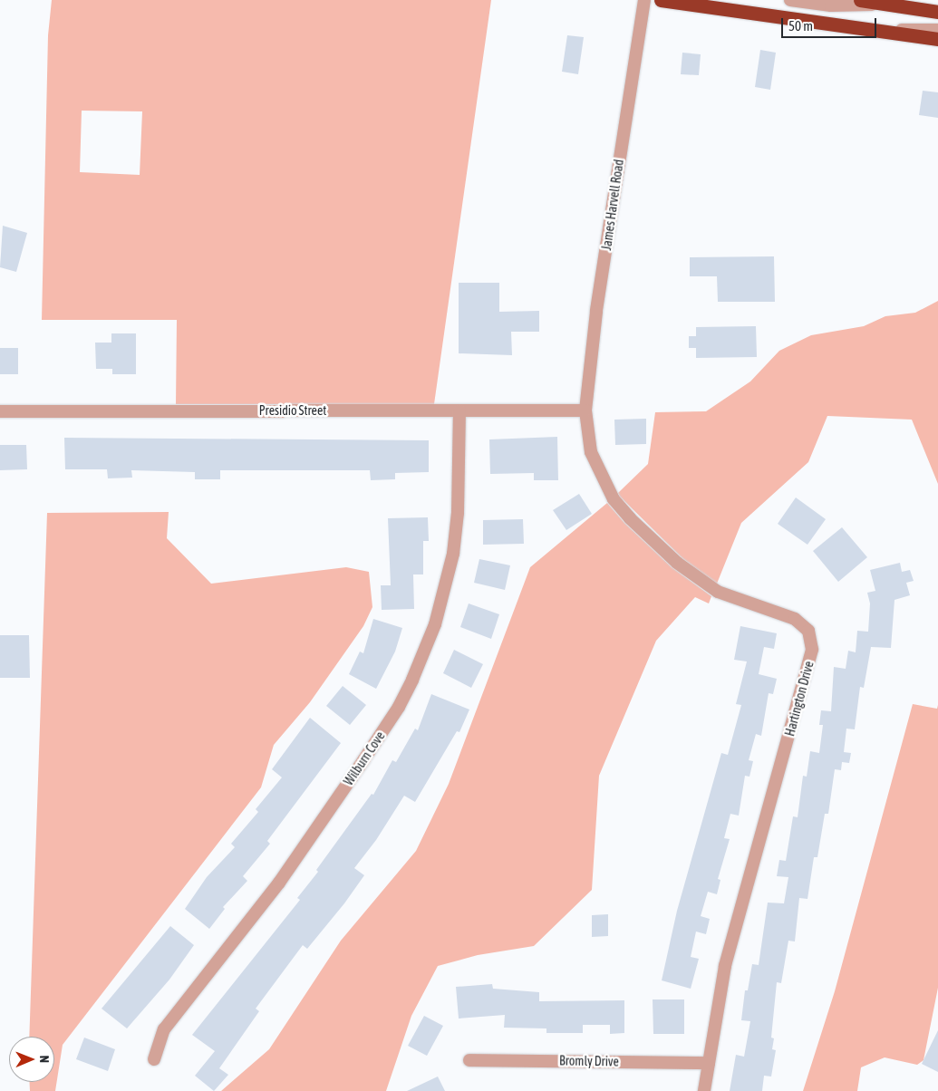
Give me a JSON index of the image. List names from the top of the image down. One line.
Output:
{"streets":{"street":["James Harvell Road","Presidio Street","Hartington Drive","Wilburn Cove","Bromly Drive"]},"crossings":[["James Harvell Road","Presidio Street"],["James Harvell Road","Hartington Drive"],["Presidio Street","Hartington Drive"],["Presidio Street","Wilburn Cove"],["Hartington Drive","Bromly Drive"]],"scale_bar":"50 m","north":"right"}
